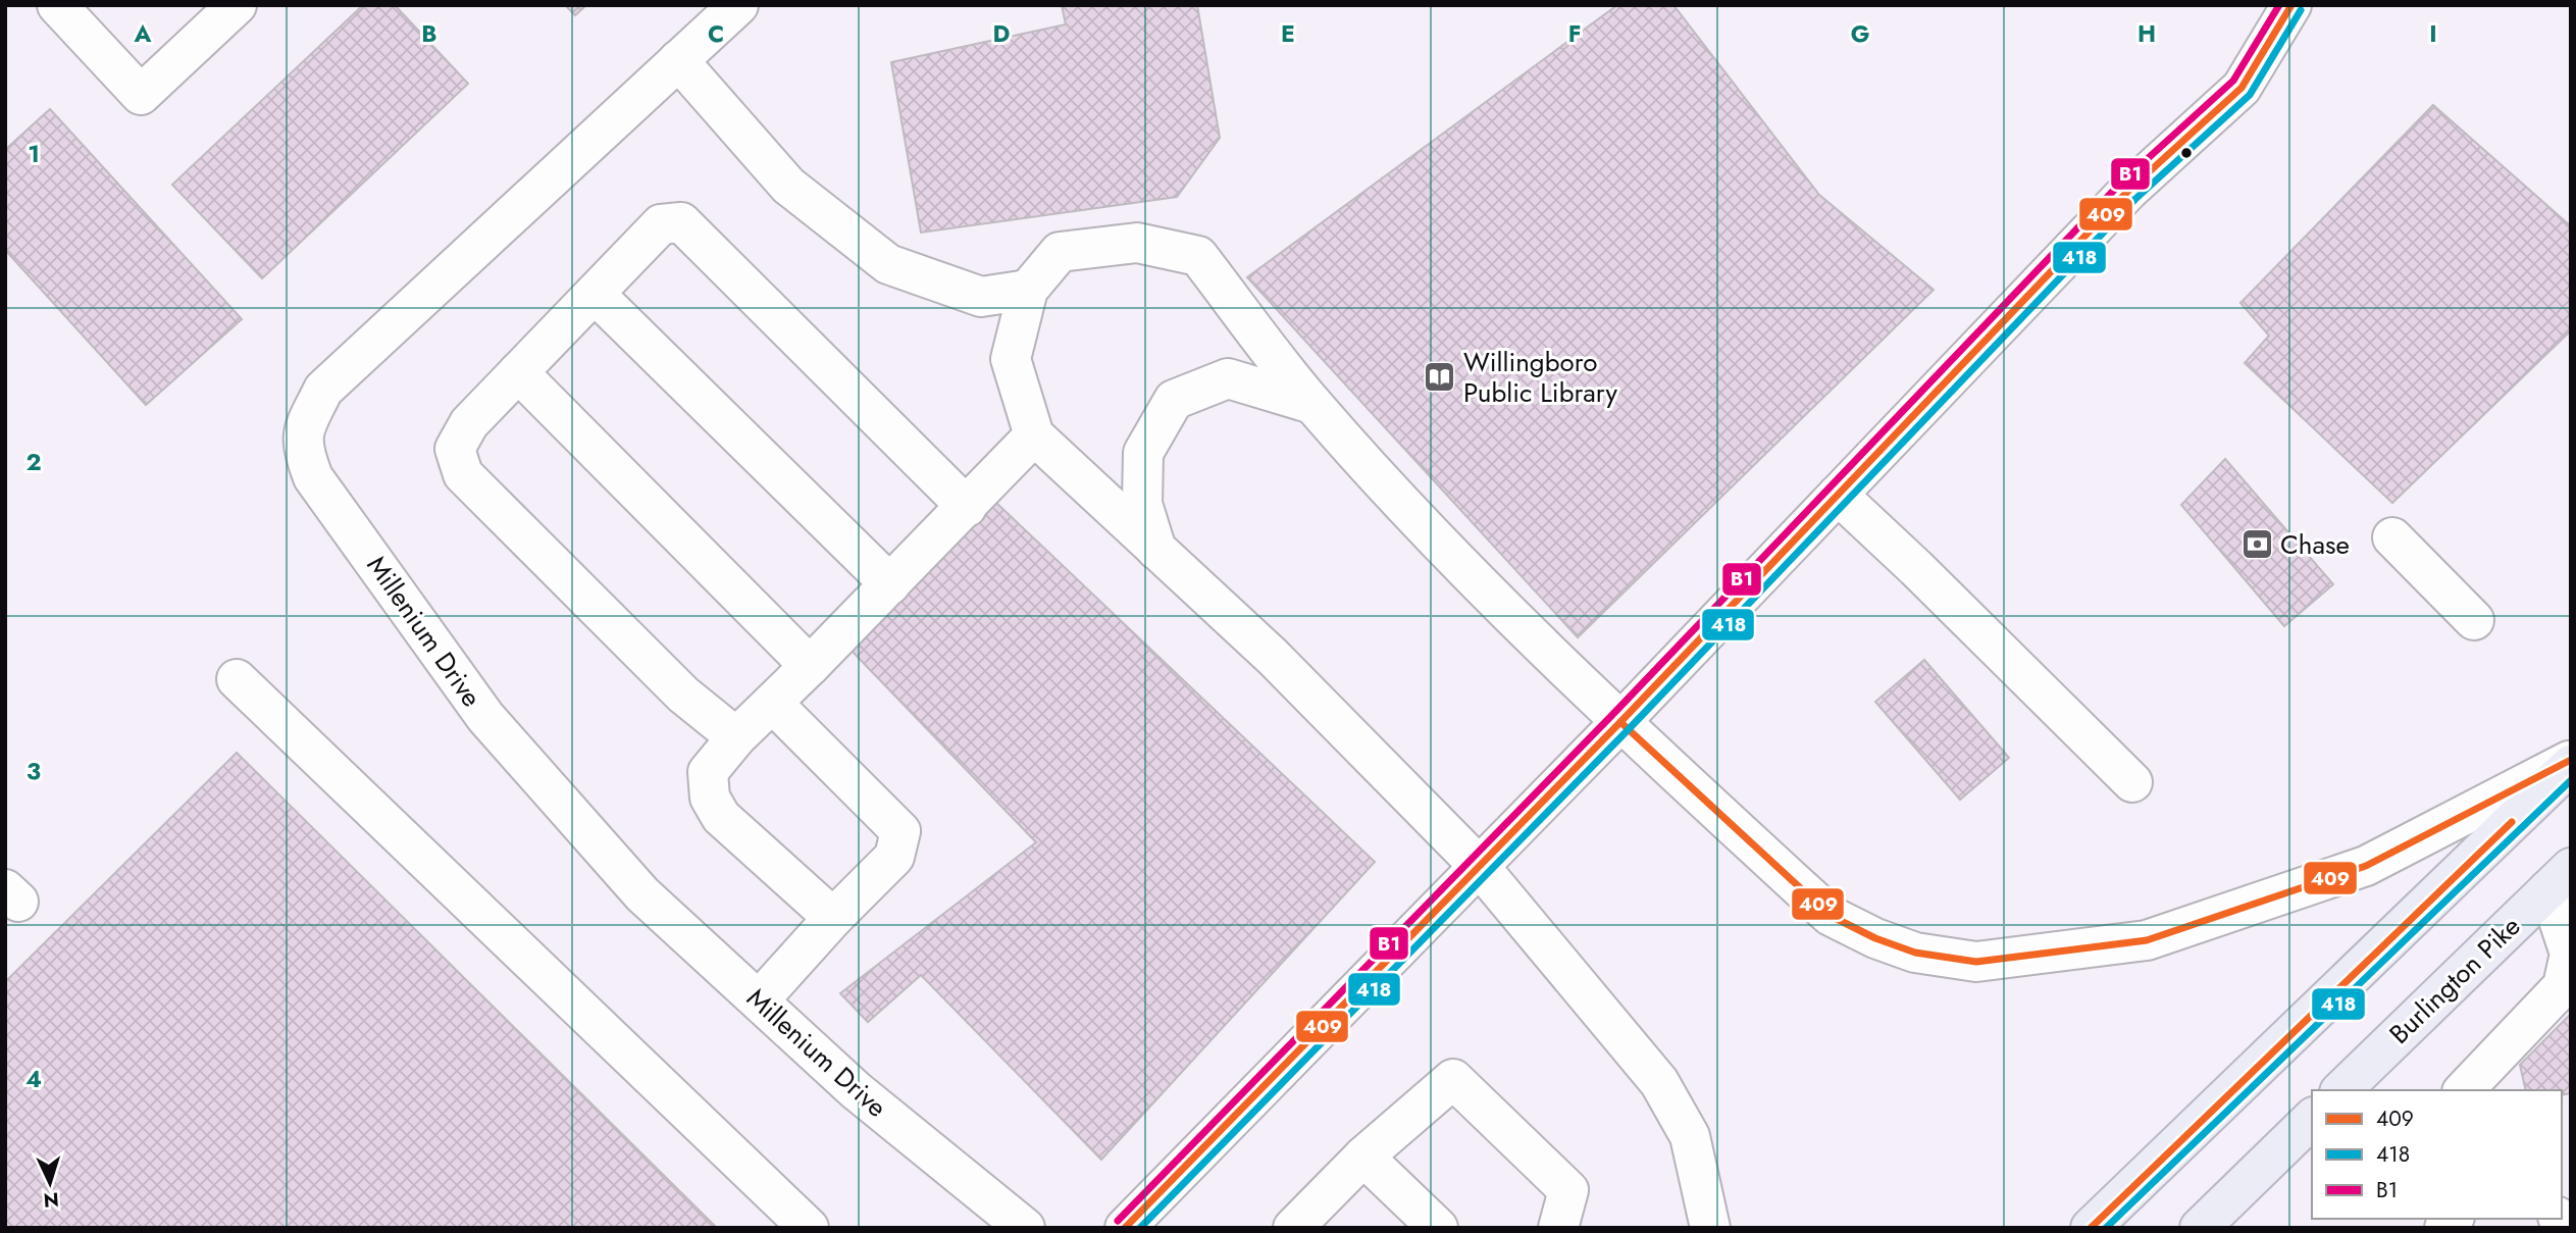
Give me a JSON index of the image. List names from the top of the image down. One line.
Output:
{"streets":{"highway":["Burlington Pike"],"street":["Millenium Drive"]},"places":{"library":["Willingboro Public Library"],"bank":["Chase"]},"lines":["transit line 409","transit line B1","transit line 418"],"legend":["409","418","B1"],"north":"bottom","grid":{"columns":["A","B","C","D","E","F","G","H","I"],"rows":["1","2","3","4"]}}
